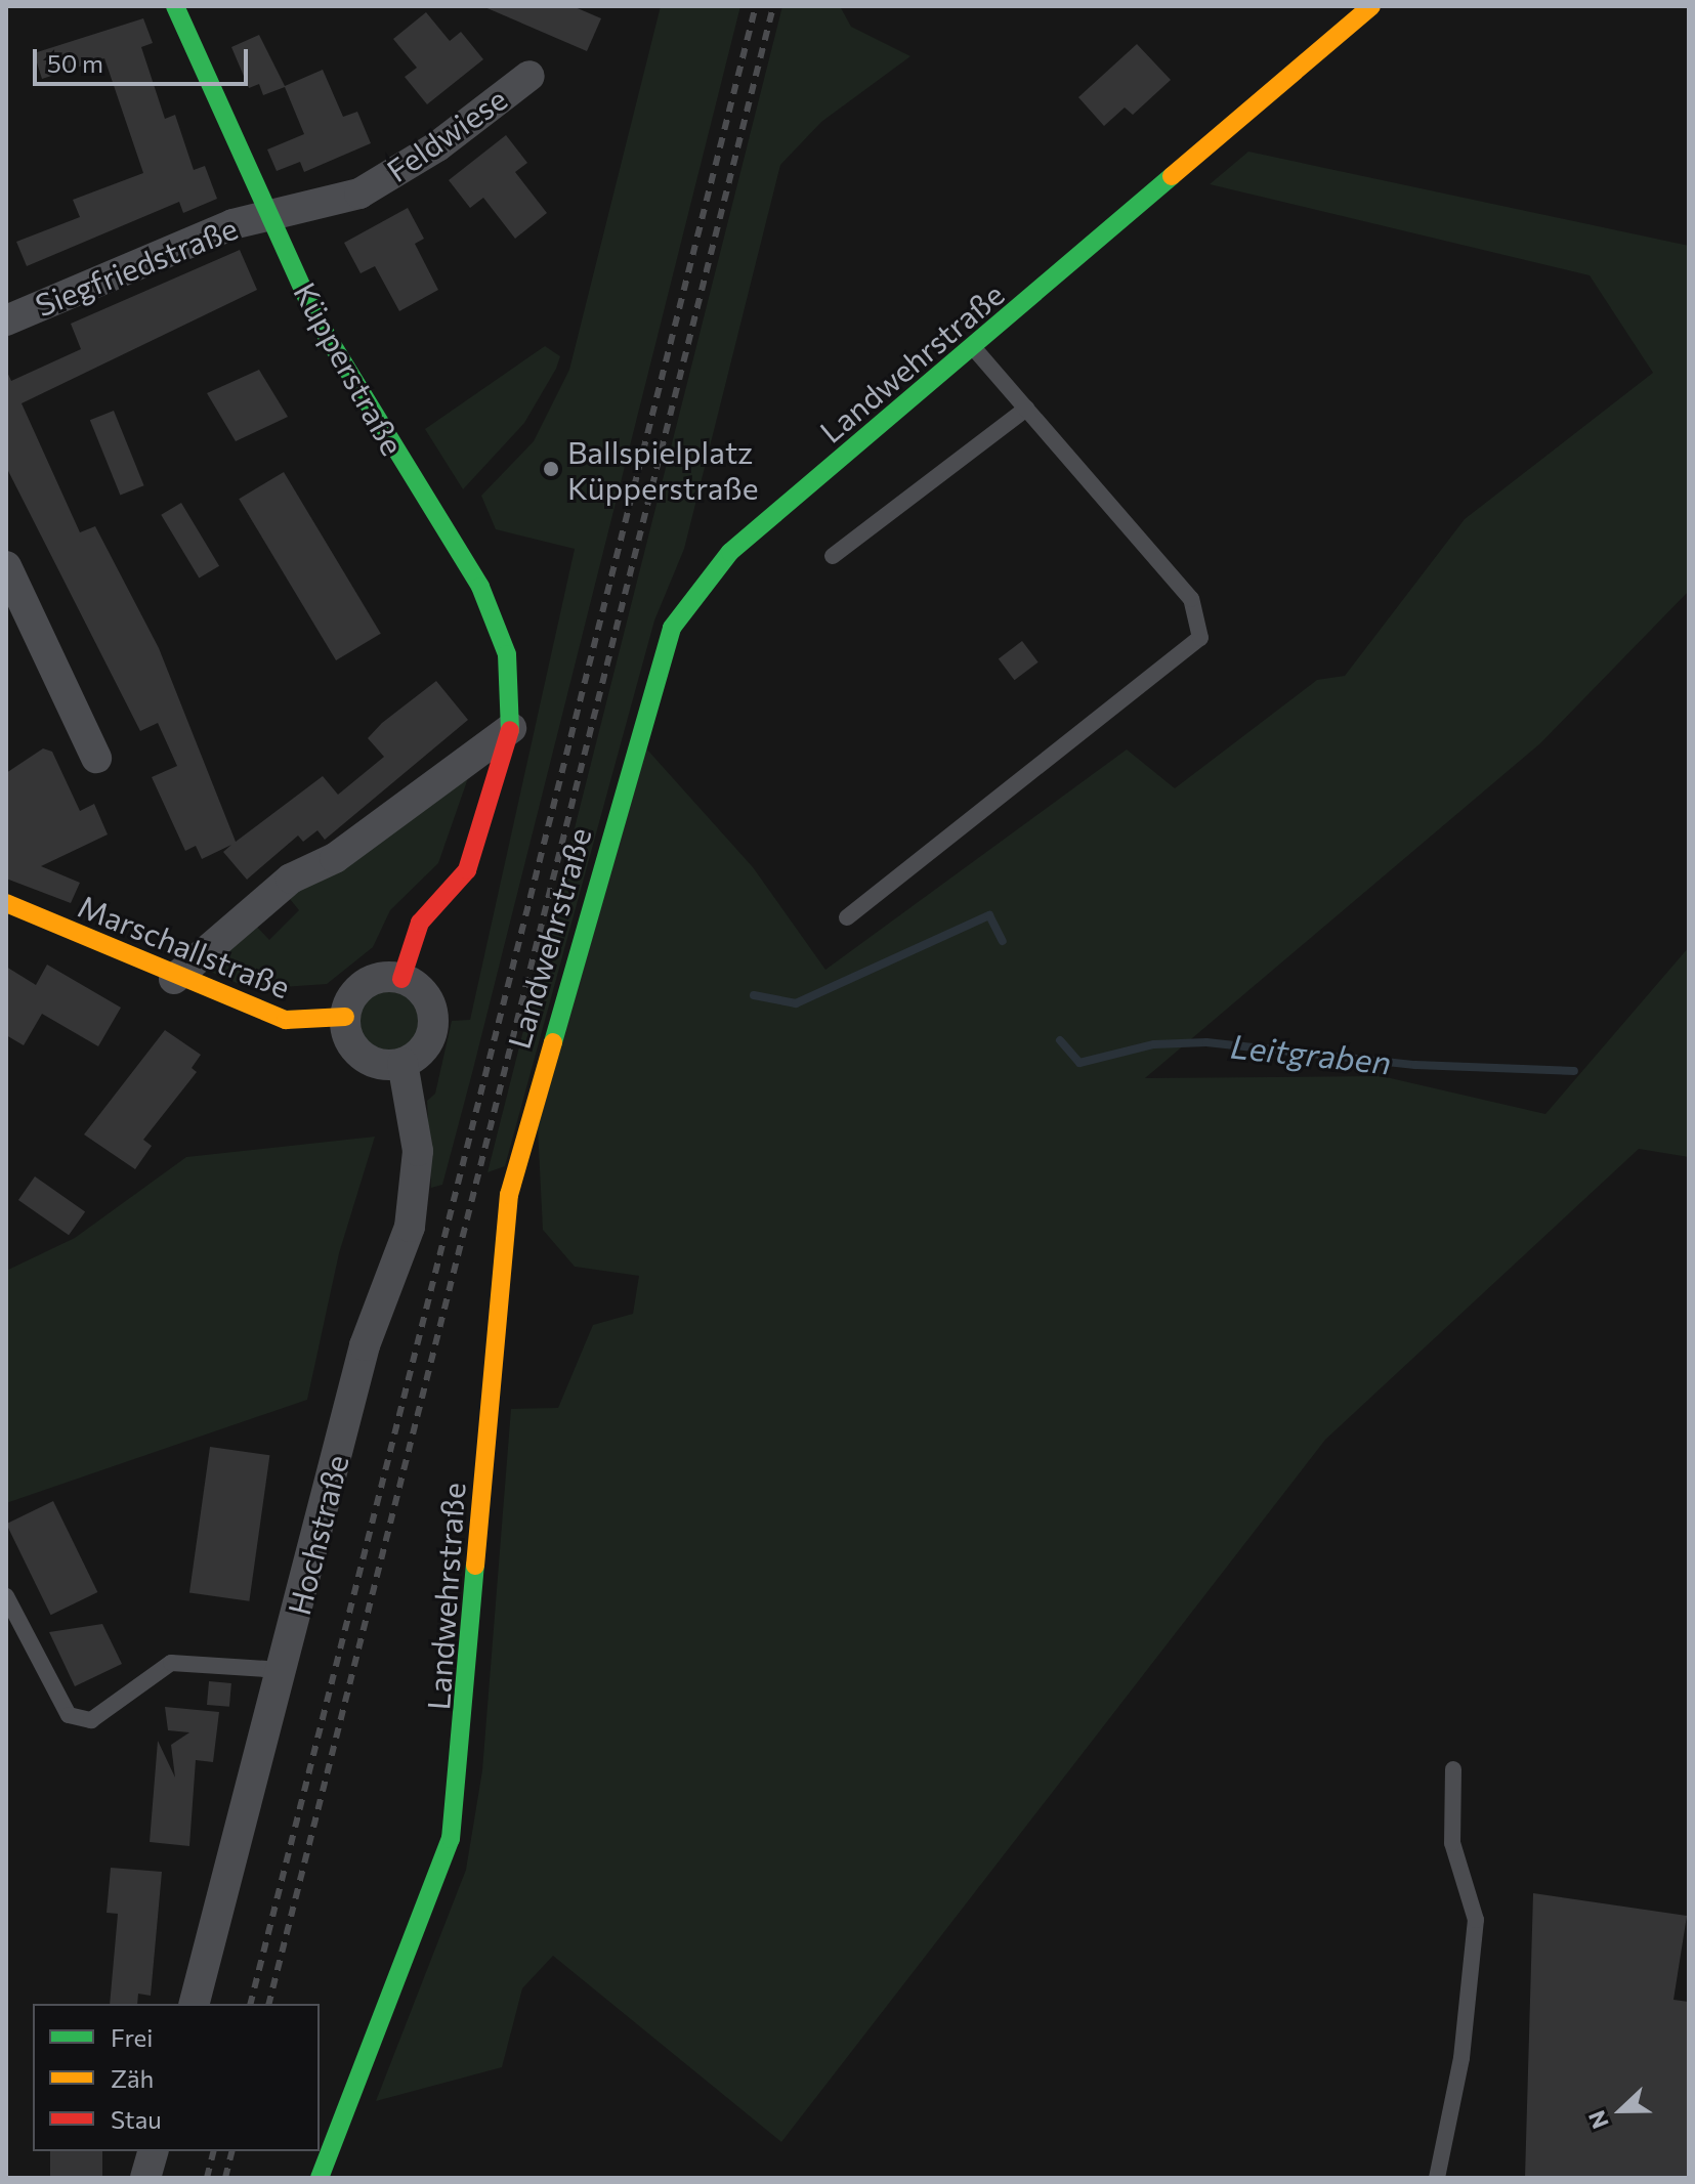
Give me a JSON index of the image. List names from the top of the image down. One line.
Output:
{"streets":{"street":["Feldwiese","Siegfriedstraße","Landwehrstraße","Küpperstraße","Marschallstraße","Hochstraße"]},"crossings":[["Feldwiese","Siegfriedstraße"],["Feldwiese","Küpperstraße"],["Siegfriedstraße","Küpperstraße"],["Küpperstraße","Marschallstraße"],["Küpperstraße","Hochstraße"],["Marschallstraße","Hochstraße"]],"water":["Leitgraben"],"places":["Ballspielplatz Küpperstraße"],"legend":["Frei","Zäh","Stau"],"scale_bar":"50 m","north":"left"}
